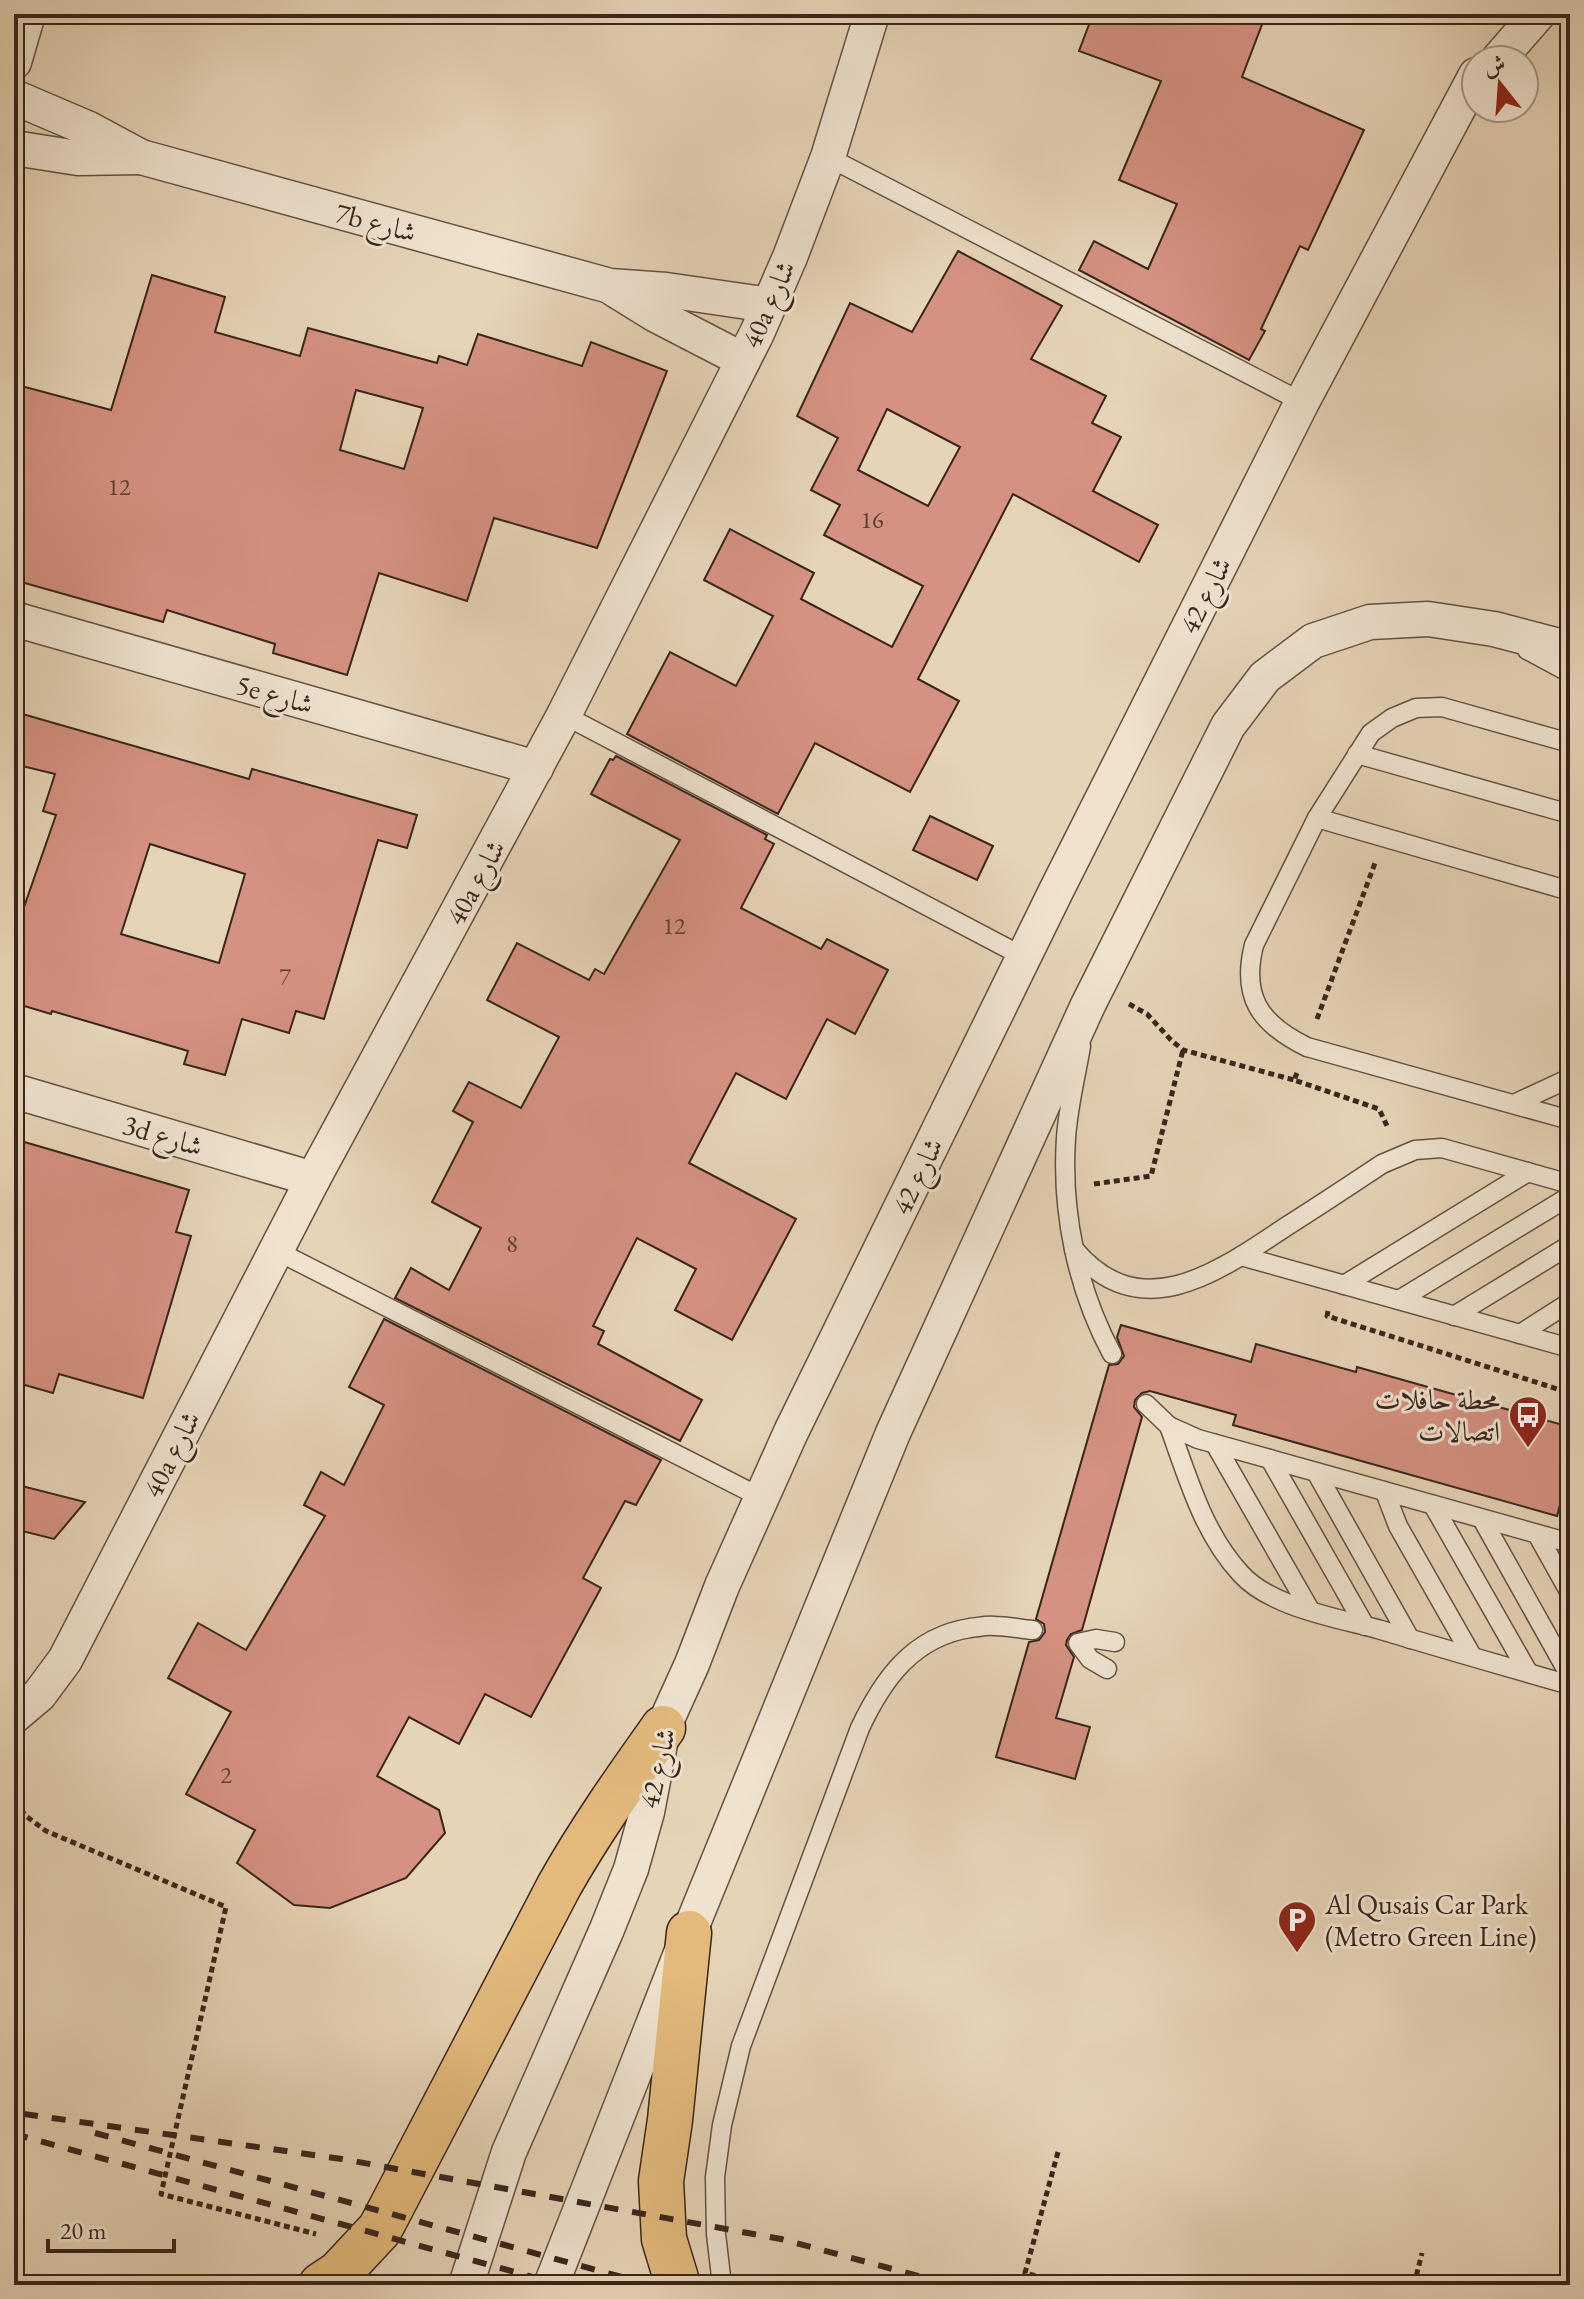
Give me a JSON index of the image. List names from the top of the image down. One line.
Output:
{"streets":{"street":["7b شارع","40a شارع","شارع 42","5e شارع","3d شارع"]},"crossings":[["7b شارع","40a شارع"],["40a شارع","5e شارع"],["40a شارع","3d شارع"]],"places":{"bus stop":["محطة حافلات اتصالات"],"parking":["Al Qusais Car Park (Metro Green Line)"]},"house_numbers":["12","16","12","7","8","2"],"scale_bar":"20 m","north":"top"}
